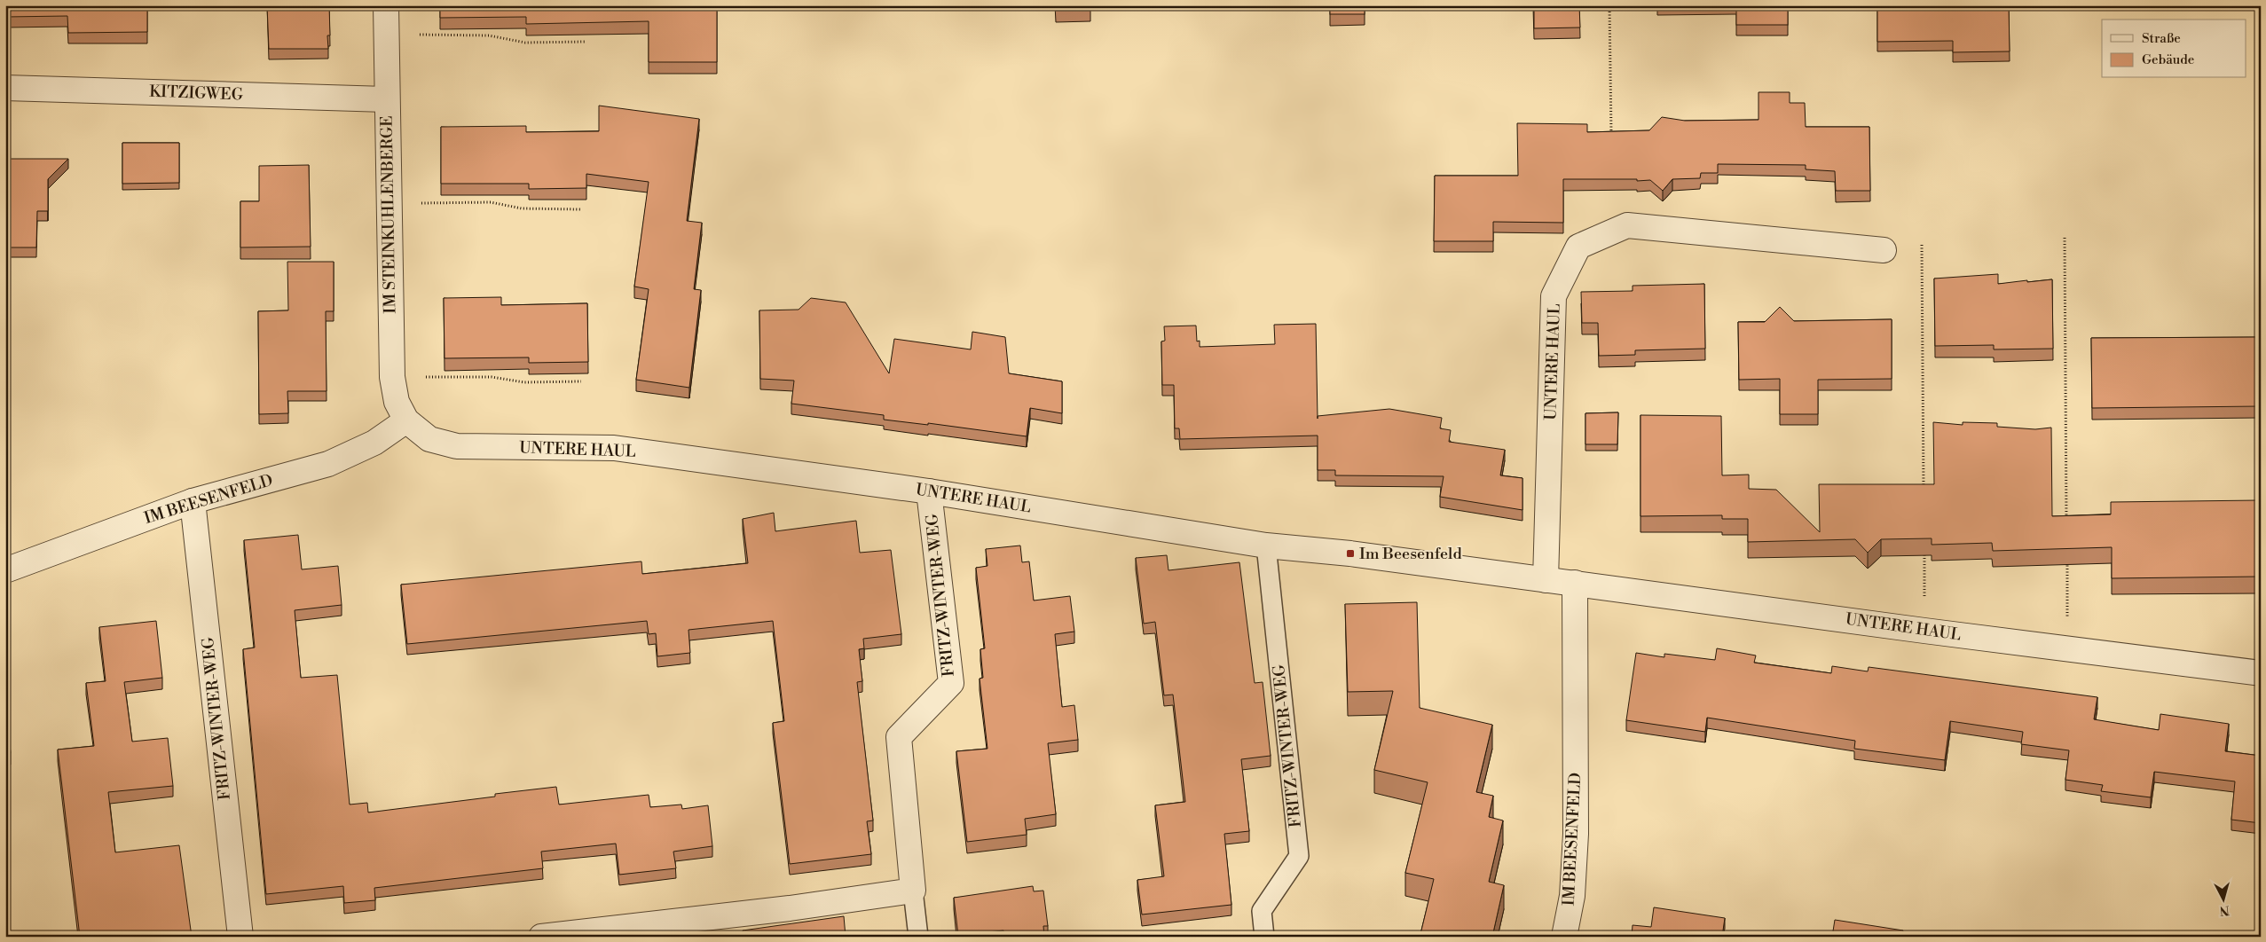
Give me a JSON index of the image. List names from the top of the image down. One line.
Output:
{"streets":{"street":["KITZIGWEG","IM STEINKUHLENBERGE","UNTERE HAUL","IM BEESENFELD","FRITZ-WINTER-WEG"]},"crossings":[["KITZIGWEG","IM STEINKUHLENBERGE"],["IM STEINKUHLENBERGE","UNTERE HAUL"],["IM STEINKUHLENBERGE","IM BEESENFELD"],["UNTERE HAUL","IM BEESENFELD"],["UNTERE HAUL","FRITZ-WINTER-WEG"],["IM BEESENFELD","FRITZ-WINTER-WEG"]],"places":{"transit":["Im Beesenfeld"]},"legend":["Straße","Gebäude"],"north":"bottom"}
